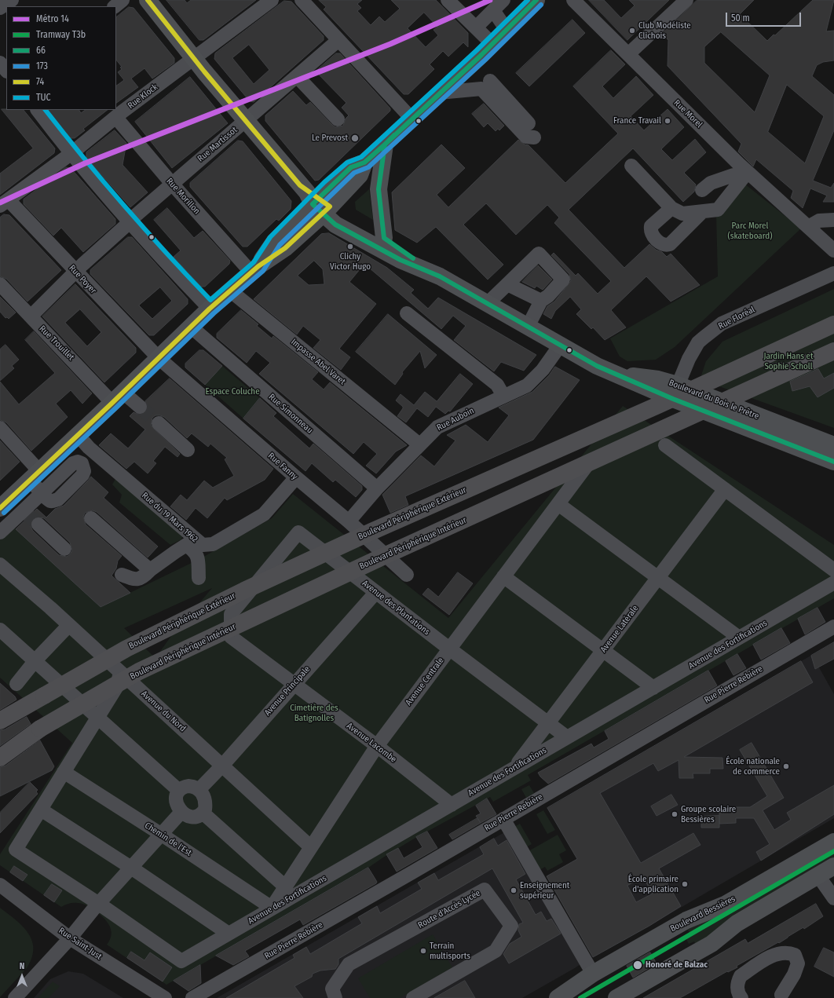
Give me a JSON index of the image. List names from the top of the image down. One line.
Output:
{"streets":{"highway":["Boulevard Périphérique Extérieur","Boulevard Périphérique Intérieur"],"main road":["Boulevard du Bois le Prêtre","Boulevard Bessières"],"street":["Rue Klock","Rue Morel","Rue Martissot","Rue Morillon","Rue Poyer","Rue Floréal","Rue Trouillet","Impasse Abel Varet","Rue Simonneau","Rue Auboin","Rue Fanny","Rue du 19 Mars 1962","Avenue des Plantations","Avenue Latérale","Avenue des Fortifications","Avenue Centrale","Rue Pierre Rebière","Avenue Principale","Avenue du Nord","Avenue Lacombe","Chemin de l'Est","Route d'Accès Lycée","Rue Saint-Just"]},"crossings":[["Rue Klock","Rue Morillon"],["Rue Klock","Rue Poyer"],["Rue Martissot","Rue Morillon"],["Rue Martissot","Rue Poyer"],["Rue Martissot","Rue Trouillet"],["Rue Poyer","Rue Fanny"],["Rue Floréal","Boulevard du Bois le Prêtre"],["Impasse Abel Varet","Rue Auboin"],["Rue Simonneau","Rue Auboin"],["Rue Auboin","Rue Fanny"],["Rue Fanny","Rue du 19 Mars 1962"],["Avenue des Plantations","Avenue Latérale"],["Avenue des Plantations","Avenue des Fortifications"],["Avenue des Plantations","Avenue Centrale"],["Avenue des Plantations","Avenue Principale"],["Avenue des Plantations","Avenue Lacombe"],["Avenue Latérale","Avenue des Fortifications"],["Avenue des Fortifications","Avenue Centrale"],["Avenue des Fortifications","Avenue Lacombe"],["Avenue des Fortifications","Chemin de l'Est"],["Avenue Centrale","Avenue du Nord"],["Avenue Centrale","Avenue Lacombe"],["Avenue Centrale","Chemin de l'Est"],["Avenue Principale","Avenue du Nord"],["Avenue Principale","Avenue Lacombe"]],"parks":["Parc Morel (skateboard)","Jardin Hans et Sophie Scholl","Espace Coluche","Cimetière des Batignolles"],"places":["Club Modéliste Clichois","France Travail","Le Prevost","Clichy Victor Hugo","École nationale de commerce","Groupe scolaire Bessières","École primaire d'application","Enseignement supérieur","Terrain multisports","Honoré de Balzac"],"lines":["metro line 14","transit line 66","transit line 74","transit line TUC","transit line 173","tram line T3b"],"legend":["Métro 14","Tramway T3b","66","173","74","TUC"],"scale_bar":"50 m","north":"top"}
